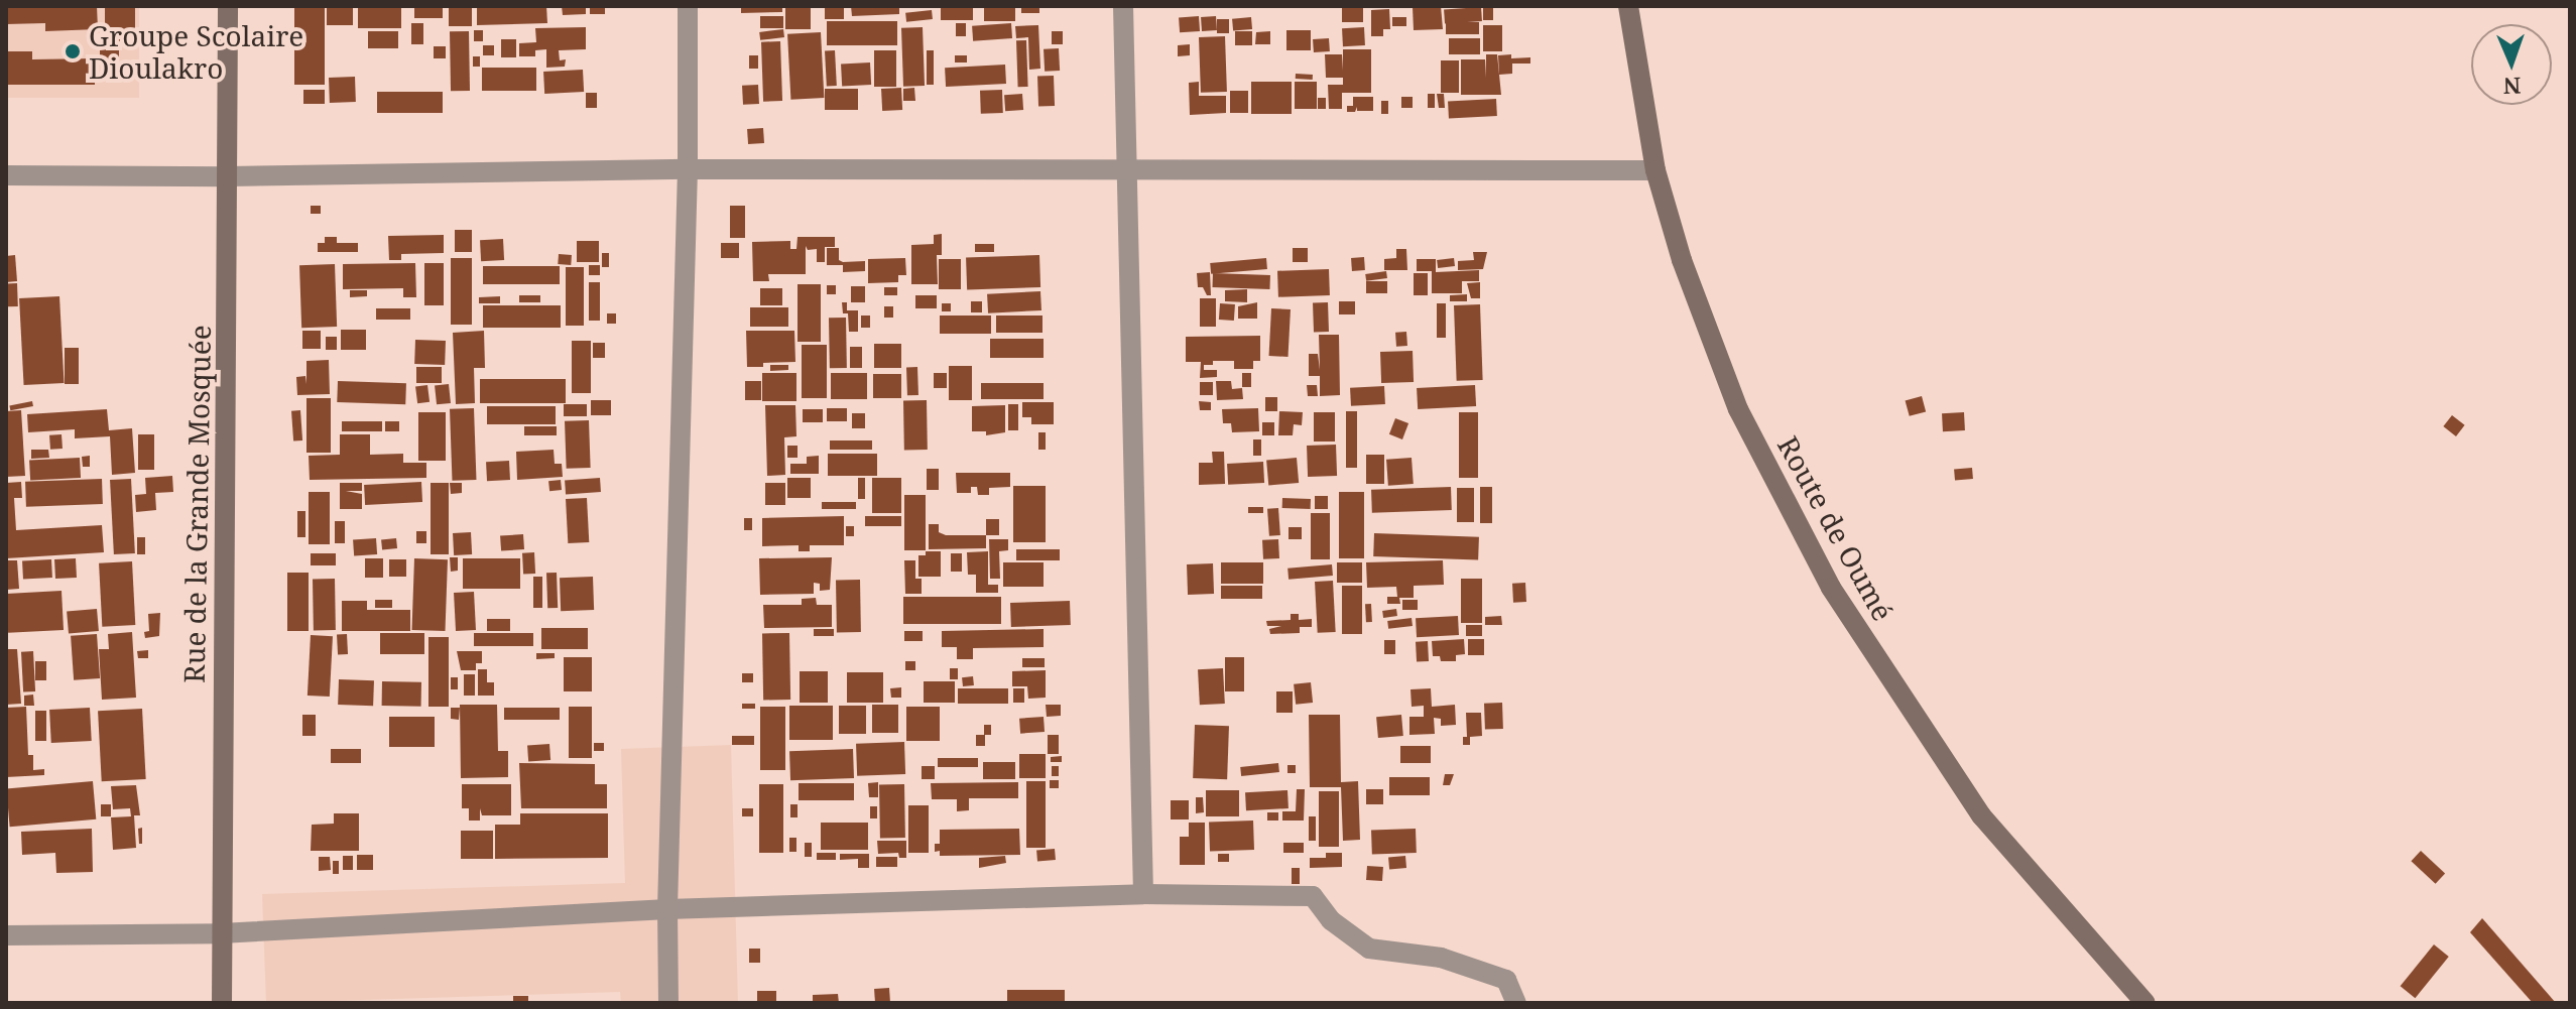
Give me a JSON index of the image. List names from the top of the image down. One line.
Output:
{"streets":{"main road":["Rue de la Grande Mosquée","Route de Oumé"]},"places":["Groupe Scolaire Dioulakro"],"north":"bottom"}
